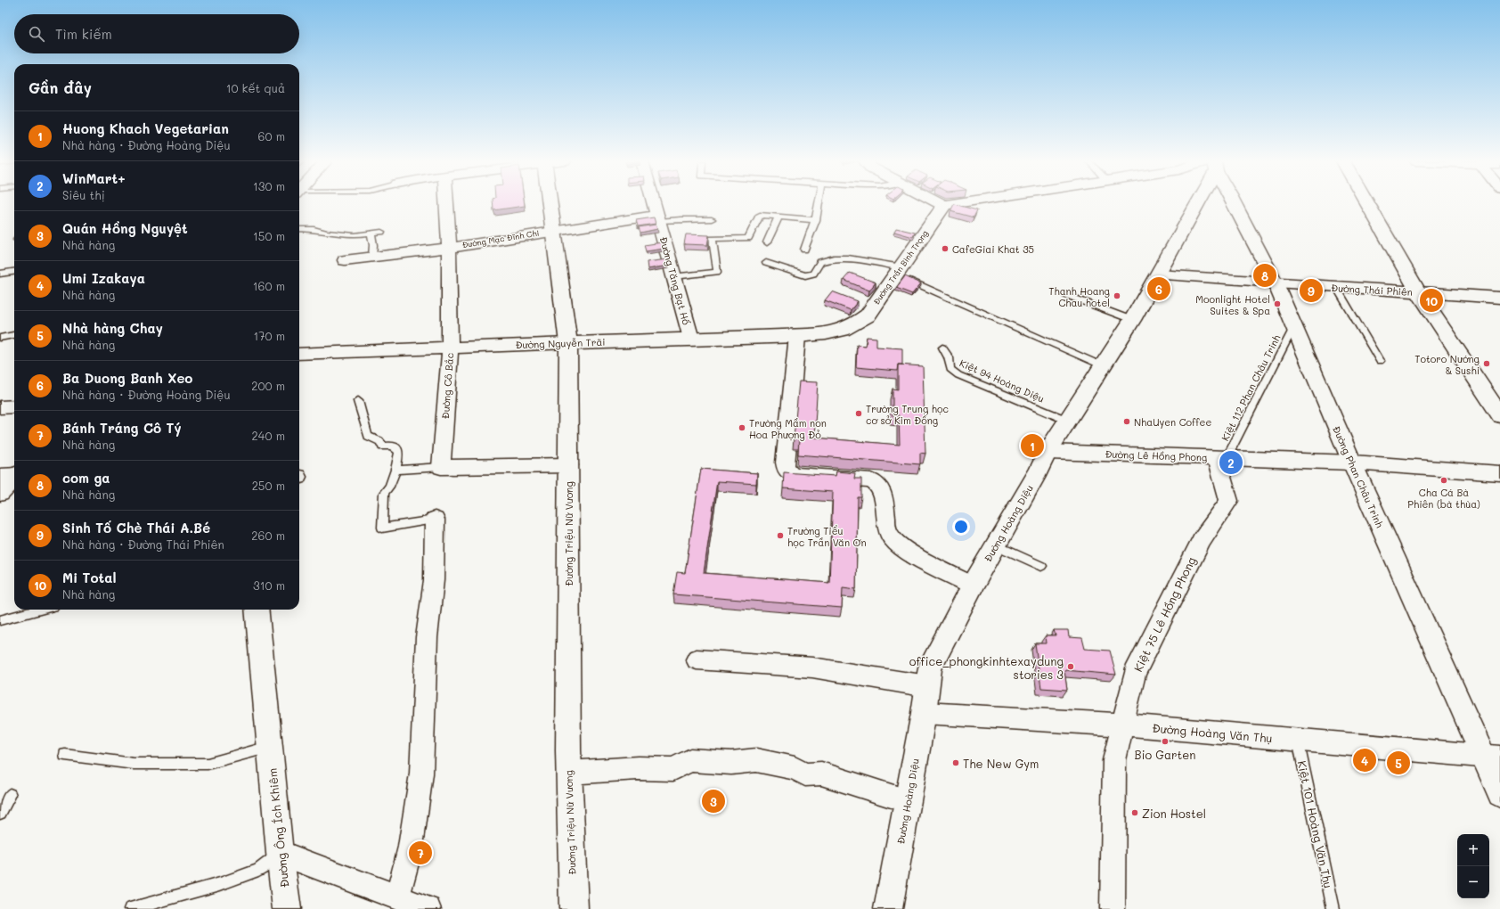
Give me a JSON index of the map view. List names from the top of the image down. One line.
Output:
{"streets":{"street":["Đường Mạc Đĩnh Chi","Đường Trần Bình Trọng","Đường Tăng Bạt Hổ","Đường Thái Phiên","Đường Nguyễn Trãi","Đường Cô Bắc","Đường Lê Hồng Phong","Đường Phan Châu Trinh","Đường Hoàng Diệu","Đường Triệu Nữ Vương","Kiệt 75 Lê Hồng Phong","Đường Hoàng Văn Thụ","Đường Ông Ích Khiêm"],"lane":["Kiệt 94 Hoàng Diệu","Kiệt 112 Phan Châu Trinh","Kiệt 101 Hoàng Văn Thụ"]},"crossings":[["Đường Mạc Đĩnh Chi","Đường Tăng Bạt Hổ"],["Đường Mạc Đĩnh Chi","Đường Cô Bắc"],["Đường Mạc Đĩnh Chi","Đường Triệu Nữ Vương"],["Đường Trần Bình Trọng","Đường Nguyễn Trãi"],["Đường Tăng Bạt Hổ","Đường Nguyễn Trãi"],["Đường Thái Phiên","Đường Phan Châu Trinh"],["Đường Thái Phiên","Đường Hoàng Diệu"],["Đường Nguyễn Trãi","Đường Cô Bắc"],["Đường Nguyễn Trãi","Đường Triệu Nữ Vương"],["Kiệt 94 Hoàng Diệu","Đường Hoàng Diệu"],["Kiệt 112 Phan Châu Trinh","Đường Lê Hồng Phong"],["Kiệt 112 Phan Châu Trinh","Đường Phan Châu Trinh"],["Kiệt 112 Phan Châu Trinh","Kiệt 75 Lê Hồng Phong"],["Đường Lê Hồng Phong","Đường Phan Châu Trinh"],["Đường Lê Hồng Phong","Đường Hoàng Diệu"],["Đường Lê Hồng Phong","Kiệt 75 Lê Hồng Phong"],["Đường Phan Châu Trinh","Đường Hoàng Văn Thụ"],["Đường Hoàng Diệu","Đường Hoàng Văn Thụ"],["Kiệt 75 Lê Hồng Phong","Đường Hoàng Văn Thụ"],["Đường Hoàng Văn Thụ","Kiệt 101 Hoàng Văn Thụ"]],"places":["CafeGiai Khat 35","Thanh Hoang Chau hotel","Moonlight Hotel Suites & Spa","Totoro Nướng & Sushi","Trường Trung học cơ sở Kim Đồng","NhaUyen Coffee","Trường Mầm non Hoa Phượng Đỏ","Cha Cá Bà Phiên (bà thùa)","Trường Tiểu học Trần Văn Ơn","office_phongkinhtexaydung stories 3","Bio Garten","The New Gym","Zion Hostel"],"page":{"search":"Tìm kiếm","heading":["Gần đây","10 kết quả"],"list":[{"mark":"1","name":"Huong Khach Vegetarian","note":"Nhà hàng · Đường Hoàng Diệu","value":"60 m"},{"mark":"2","name":"WinMart+","note":"Siêu thị","value":"130 m"},{"mark":"3","name":"Quán Hồng Nguyệt","note":"Nhà hàng","value":"150 m"},{"mark":"4","name":"Umi Izakaya","note":"Nhà hàng","value":"160 m"},{"mark":"5","name":"Nhà hàng Chay","note":"Nhà hàng","value":"170 m"},{"mark":"6","name":"Ba Duong Banh Xeo","note":"Nhà hàng · Đường Hoàng Diệu","value":"200 m"},{"mark":"7","name":"Bánh Tráng Cô Tý","note":"Nhà hàng","value":"240 m"},{"mark":"8","name":"com ga","note":"Nhà hàng","value":"250 m"},{"mark":"9","name":"Sinh Tố Chè Thái A.Bé","note":"Nhà hàng · Đường Thái Phiên","value":"260 m"},{"mark":"10","name":"Mi Total","note":"Nhà hàng","value":"310 m"}],"pins":["8","6","9","10","1","2","4","5","3","7"],"map_buttons":["+","−"]}}
